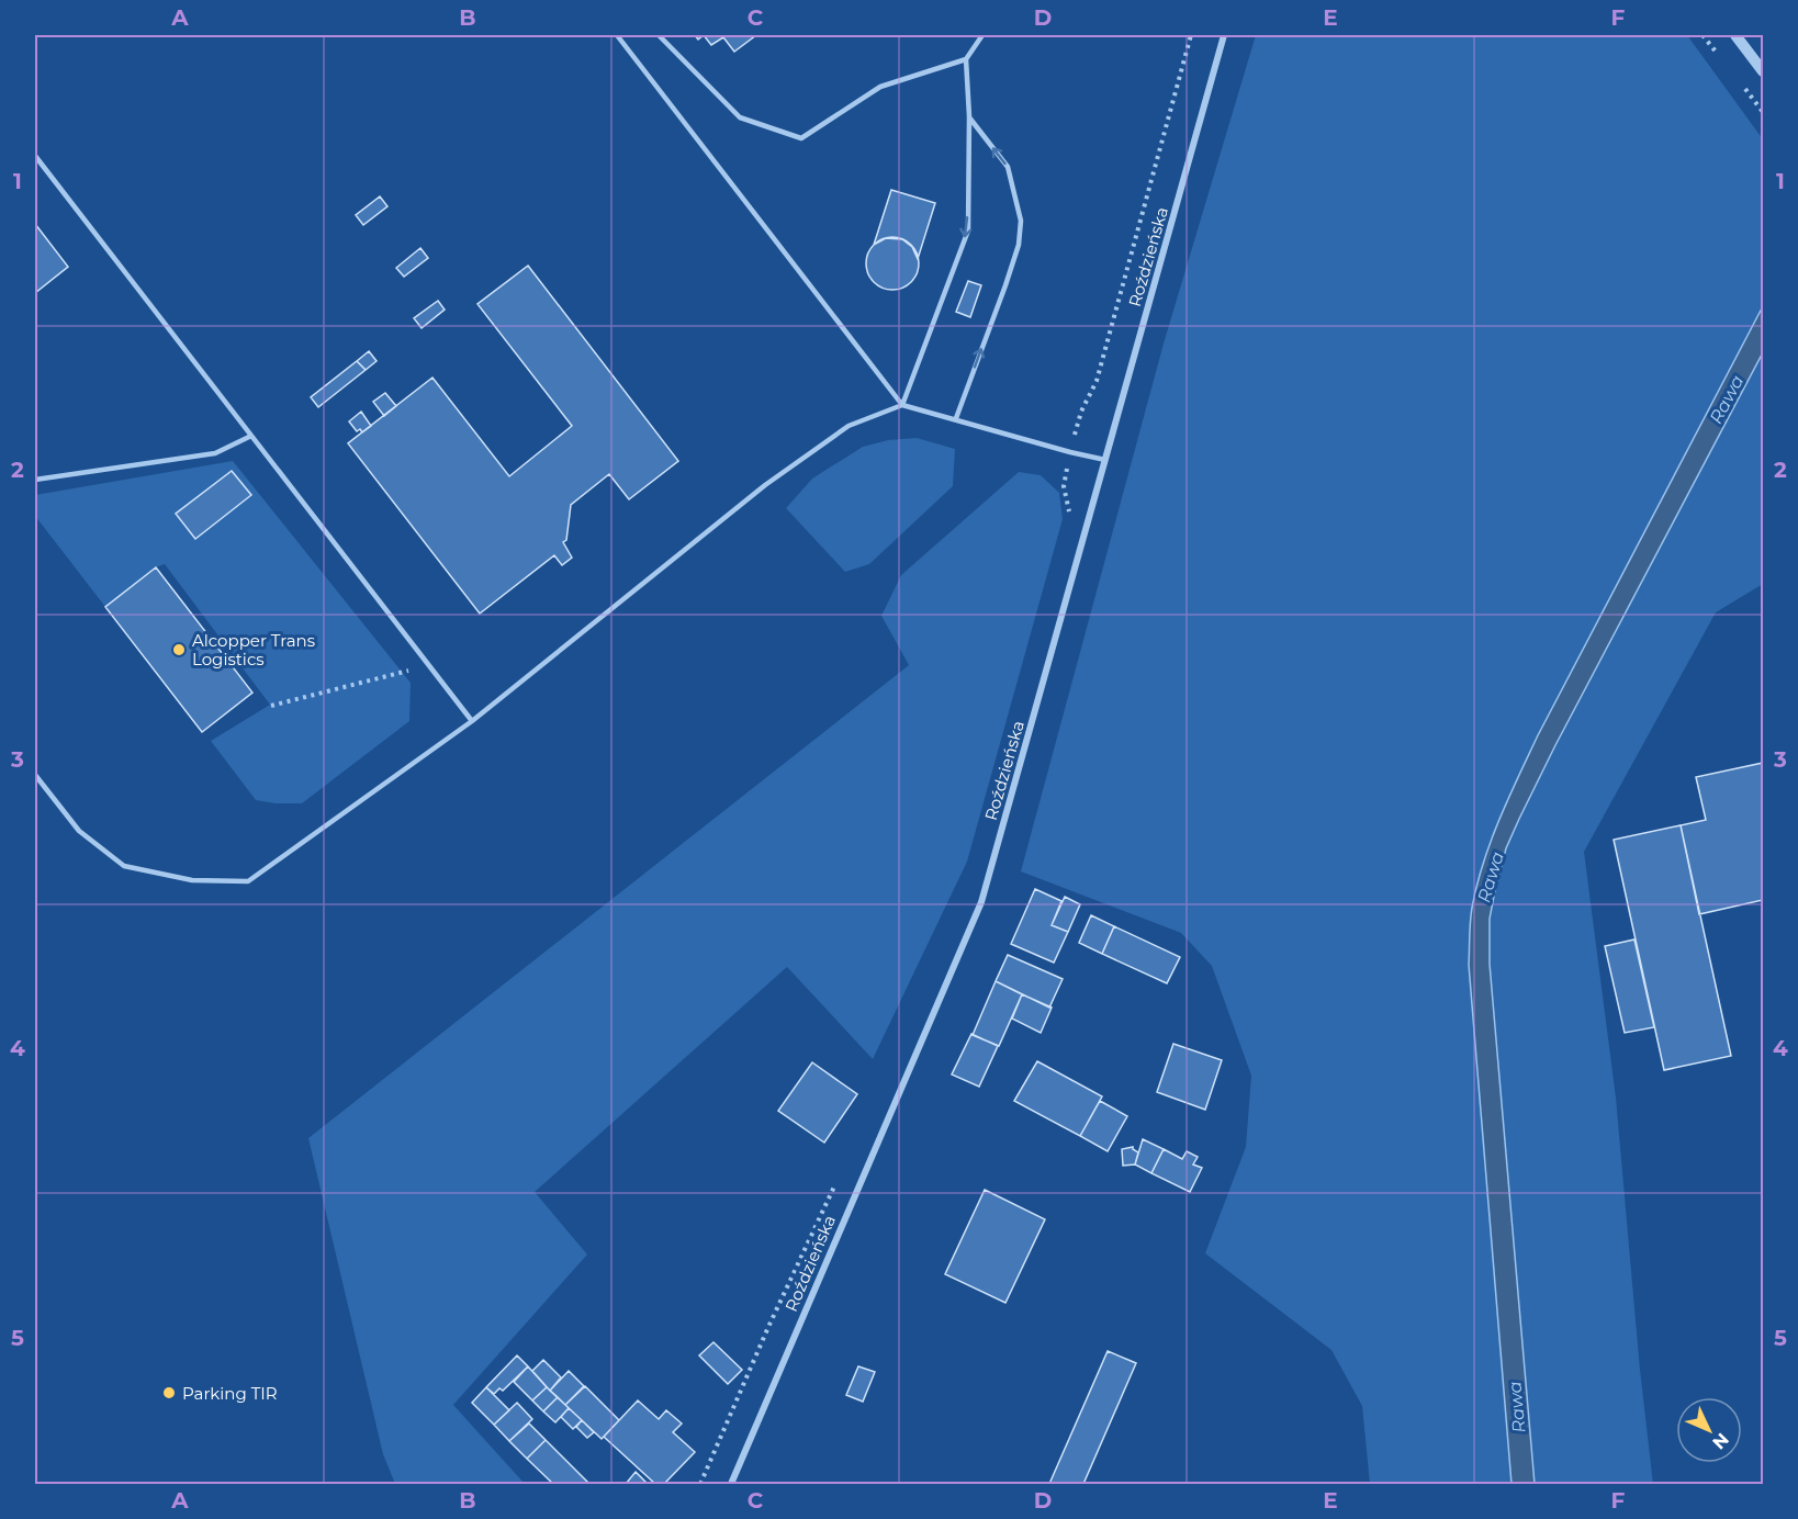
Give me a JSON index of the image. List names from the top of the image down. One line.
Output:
{"streets":{"street":["Roździeńska"]},"water":["Rawa"],"places":["Alcopper Trans Logistics","Parking TIR"],"north":"bottom right","grid":{"columns":["A","B","C","D","E","F"],"rows":["1","2","3","4","5"]}}
